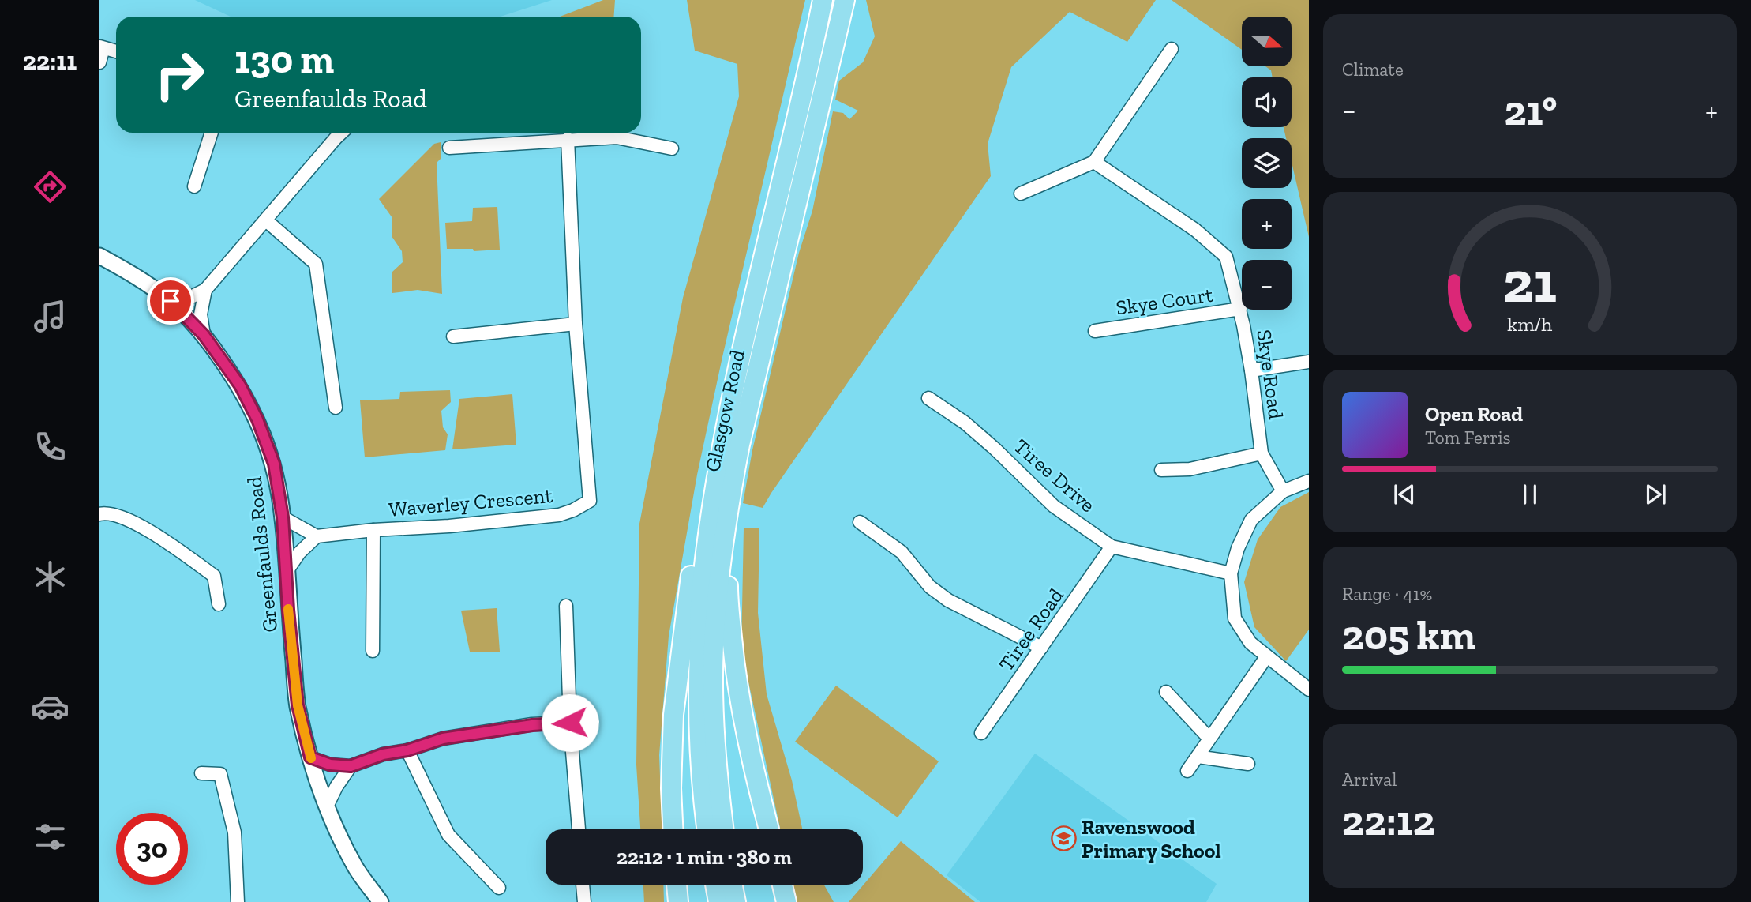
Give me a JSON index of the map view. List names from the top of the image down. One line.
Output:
{"streets":{"main road":["Glasgow Road"],"street":["Skye Court","Skye Road","Tiree Drive","Waverley Crescent","Greenfaulds Road","Tiree Road"]},"crossings":[["Skye Court","Skye Road"],["Tiree Drive","Tiree Road"]],"places":{"school or university":["Ravenswood Primary School"]},"north":"right","page":{"tabs":"22:11","tile":["Climate",["Range · 41%","205 km"],["Arrival","22:12"]],"map_buttons":["+","−"],"turn":["130 m","Greenfaulds Road"],"heat":["−","21°","+"],"song":["Open Road","Tom Ferris"],"limit":"30","trip":"22:12 · 1 min · 380 m","gauge":["21","km/h"]}}
